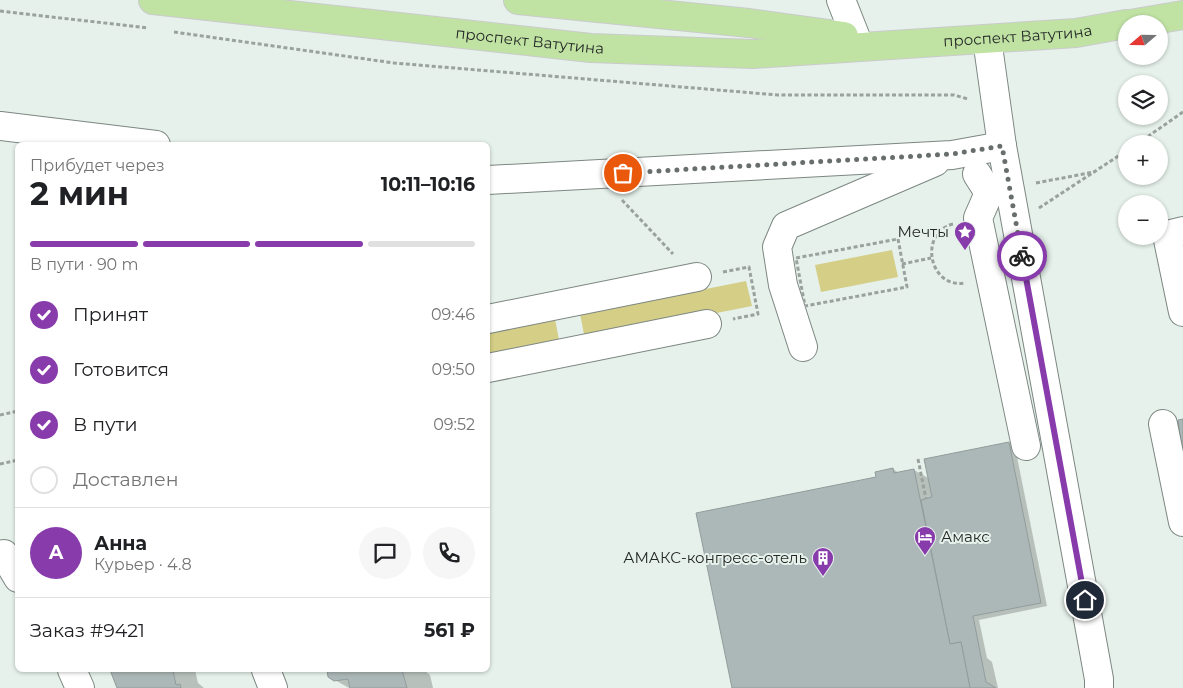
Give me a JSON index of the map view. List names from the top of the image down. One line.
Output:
{"streets":{"main road":["проспект Ватутина"]},"places":{"place":["Мечты"],"hotel":["Амакс"],"building":["АМАКС-конгресс-отель"]},"north":"left","page":{"map_buttons":["+","−"],"heading":["2 мин","Прибудет через","10:11–10:16"],"panel":["Анна","Курьер · 4.8","Заказ #9421","561 ₽"],"bar":"В пути · 90 m","list":[["Принят","09:46"],["Готовится","09:50"],["В пути","09:52"],"Доставлен"],"round":"А"}}
